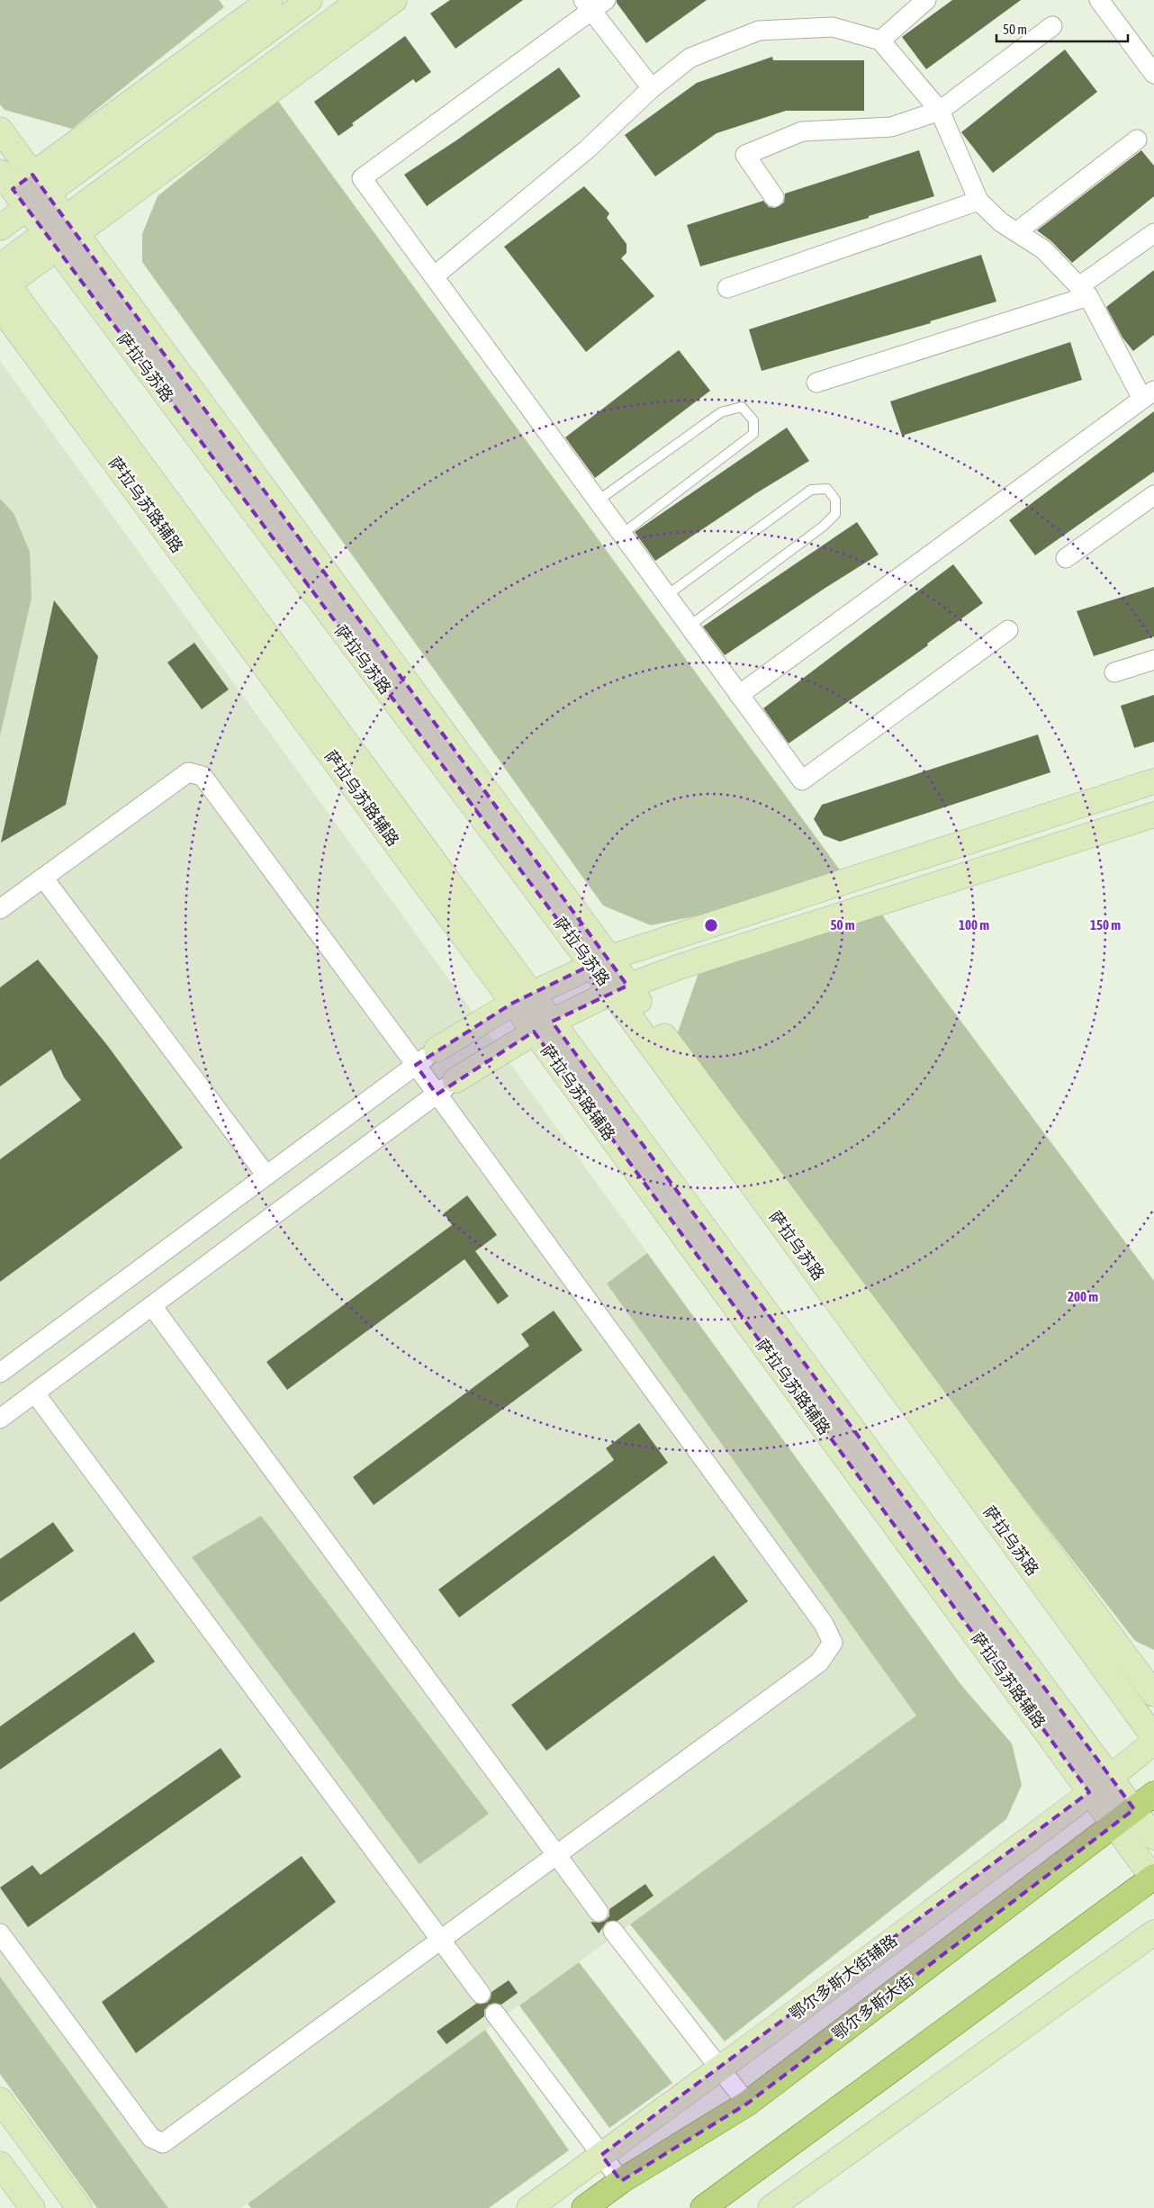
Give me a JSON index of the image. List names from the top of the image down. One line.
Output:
{"streets":{"main road":["鄂尔多斯大街"],"street":["萨拉乌苏路","萨拉乌苏路辅路","鄂尔多斯大街辅路"]},"crossings":[["萨拉乌苏路辅路","鄂尔多斯大街辅路"],["萨拉乌苏路辅路","鄂尔多斯大街"]],"scale_bar":"50 m","rings":["50 m","100 m","150 m","200 m"]}
